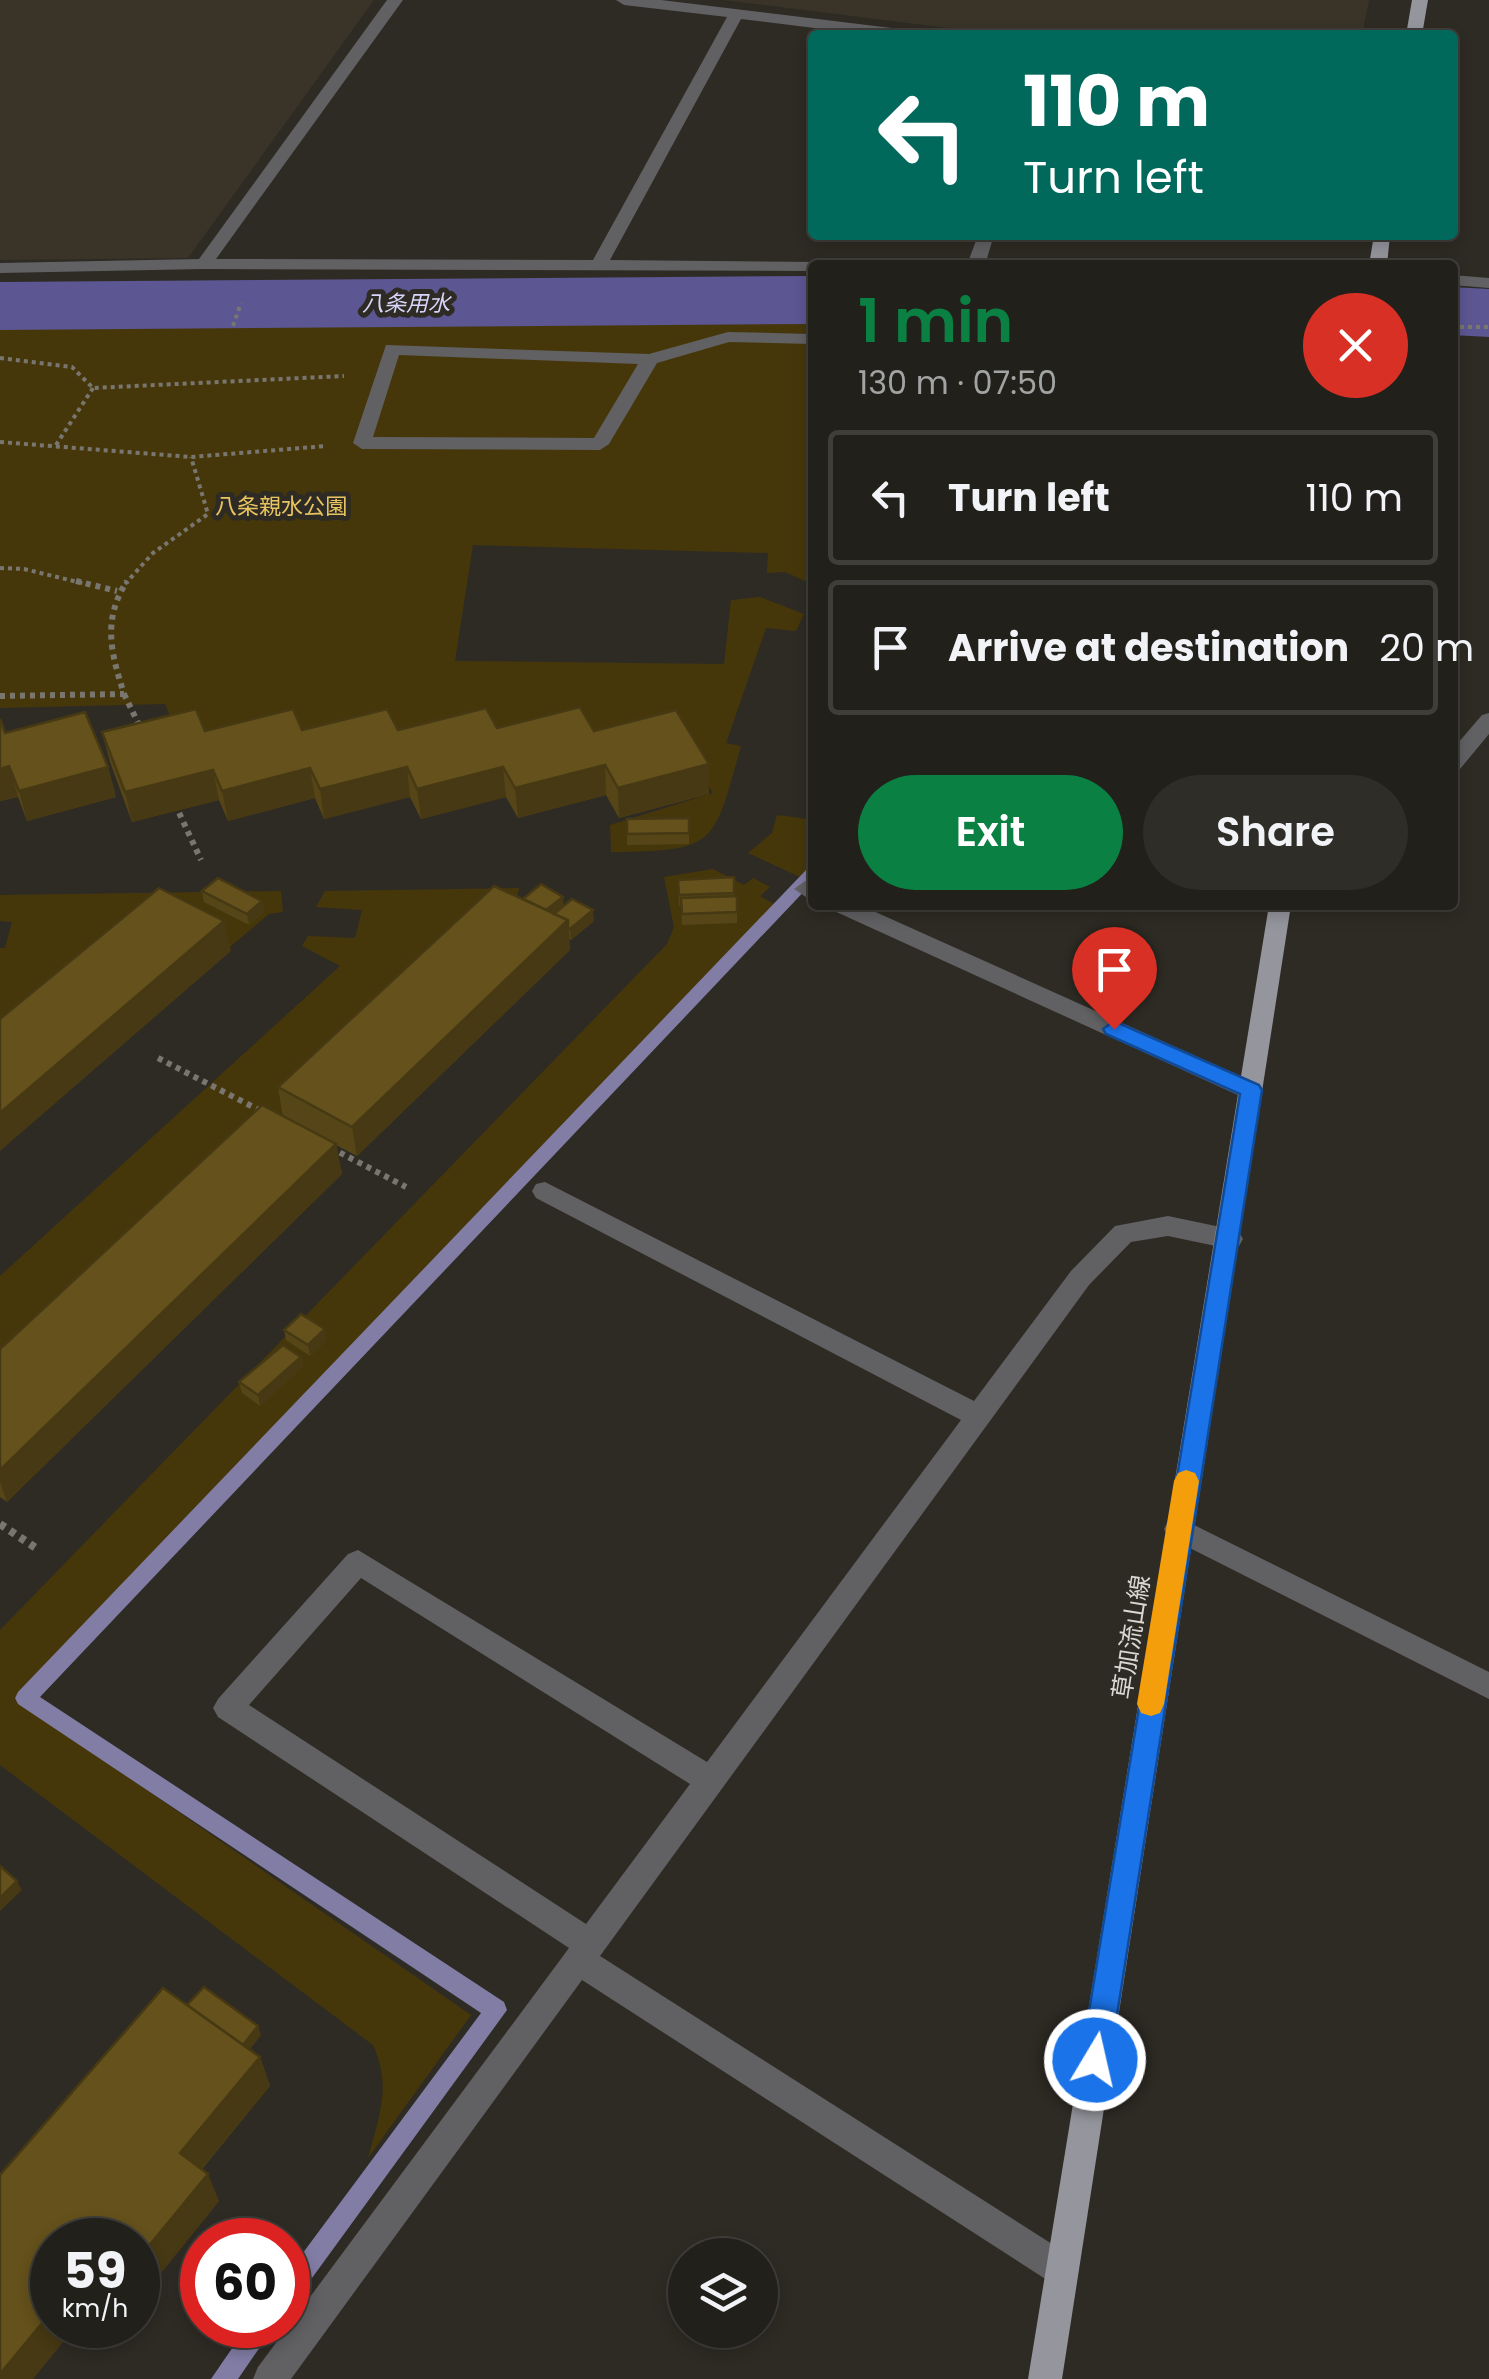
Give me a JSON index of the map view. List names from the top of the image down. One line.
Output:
{"streets":{"main road":["草加流山線"]},"water":["八条用水"],"parks":["八条親水公園"],"page":{"turn":["110 m","Turn left"],"heading":["1 min","130 m · 07:50"],"list":[{"name":"Turn left","value":"110 m"},{"name":"Arrive at destination","value":"20 m"}],"buttons":["Exit","Share"],"speed":"59 km/h","limit":"60"}}
